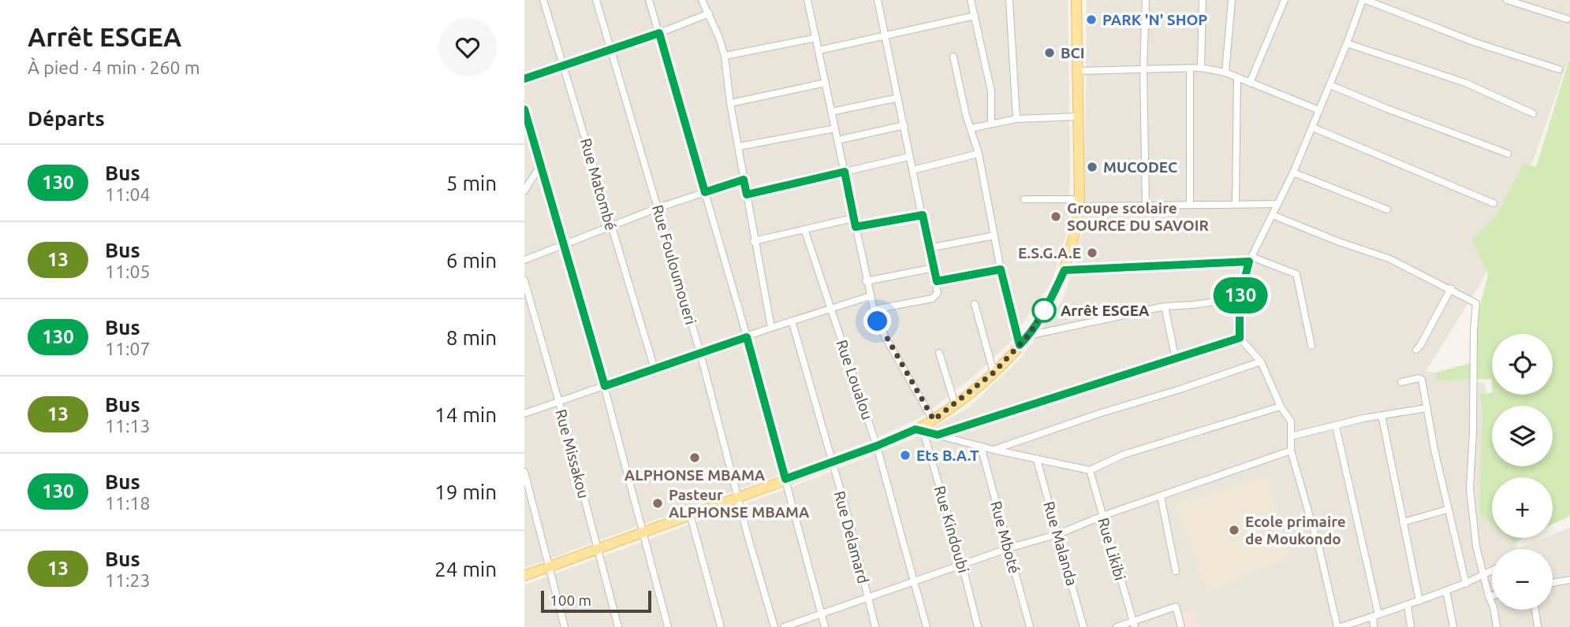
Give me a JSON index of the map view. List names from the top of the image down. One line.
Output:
{"streets":{"street":["Rue Matombé","Rue Fouloumoueri","Rue Loualou","Rue Missakou","Rue Kindoubi","Rue Delamard","Rue Mboté","Rue Malanda","Rue Likibi"]},"places":["PARK 'N' SHOP","BCI","MUCODEC","Groupe scolaire SOURCE DU SAVOIR","E.S.G.A.E","Arrêt ESGEA","Ets B.A.T","ALPHONSE MBAMA","Pasteur ALPHONSE MBAMA","Ecole primaire de Moukondo"],"lines":["bus line 130"],"scale_bar":"100 m","page":{"heading":[["Arrêt ESGEA","À pied · 4 min · 260 m"],"Départs"],"on_map":"130","list":[{"mark":"130","name":"Bus","note":"11:04","value":"5 min"},{"mark":"13","name":"Bus","note":"11:05","value":"6 min"},{"mark":"130","name":"Bus","note":"11:07","value":"8 min"},{"mark":"13","name":"Bus","note":"11:13","value":"14 min"},{"mark":"130","name":"Bus","note":"11:18","value":"19 min"},{"mark":"13","name":"Bus","note":"11:23","value":"24 min"}],"map_buttons":["+","−"],"scale":"100 m"}}
